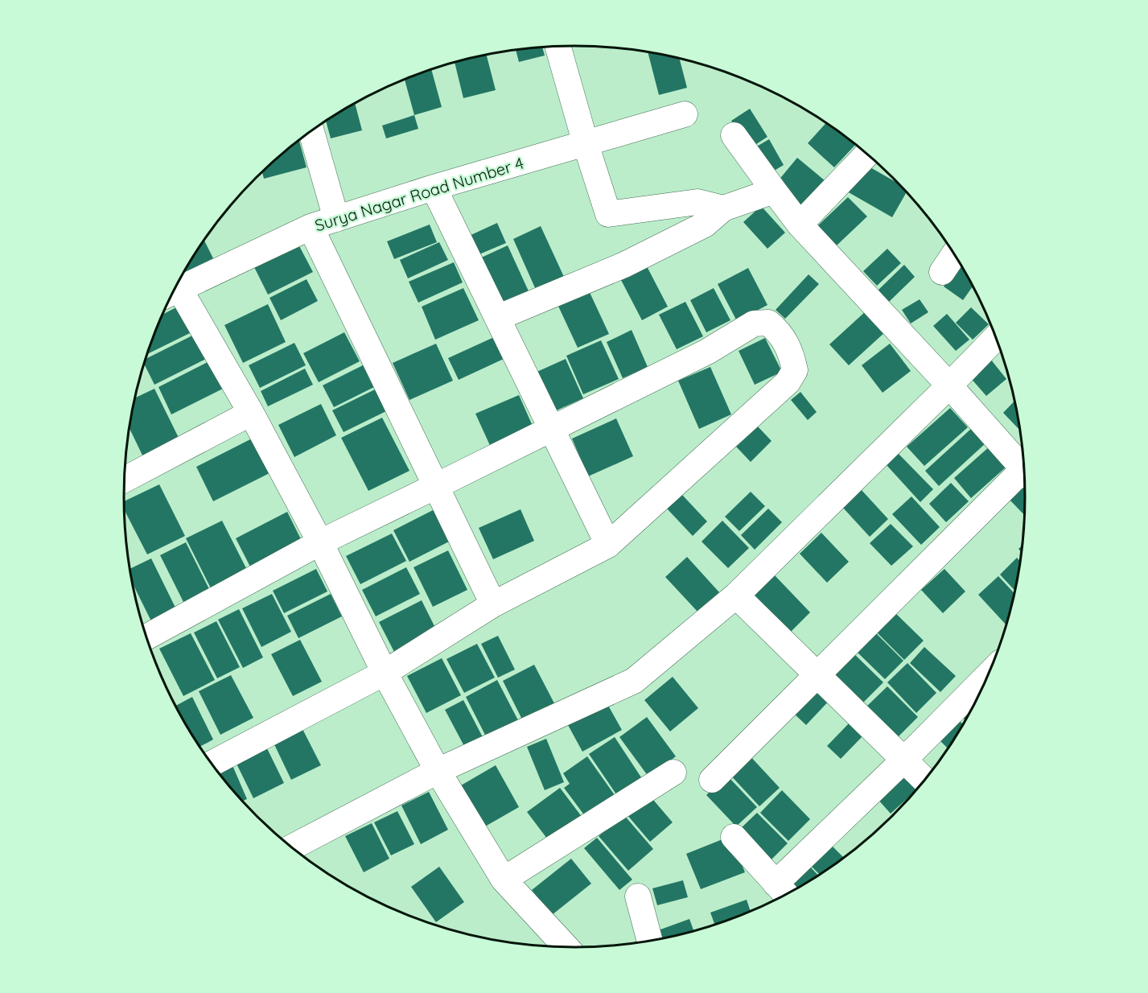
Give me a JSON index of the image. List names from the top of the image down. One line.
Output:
{"streets":{"street":["Surya Nagar Road Number 4"]}}
